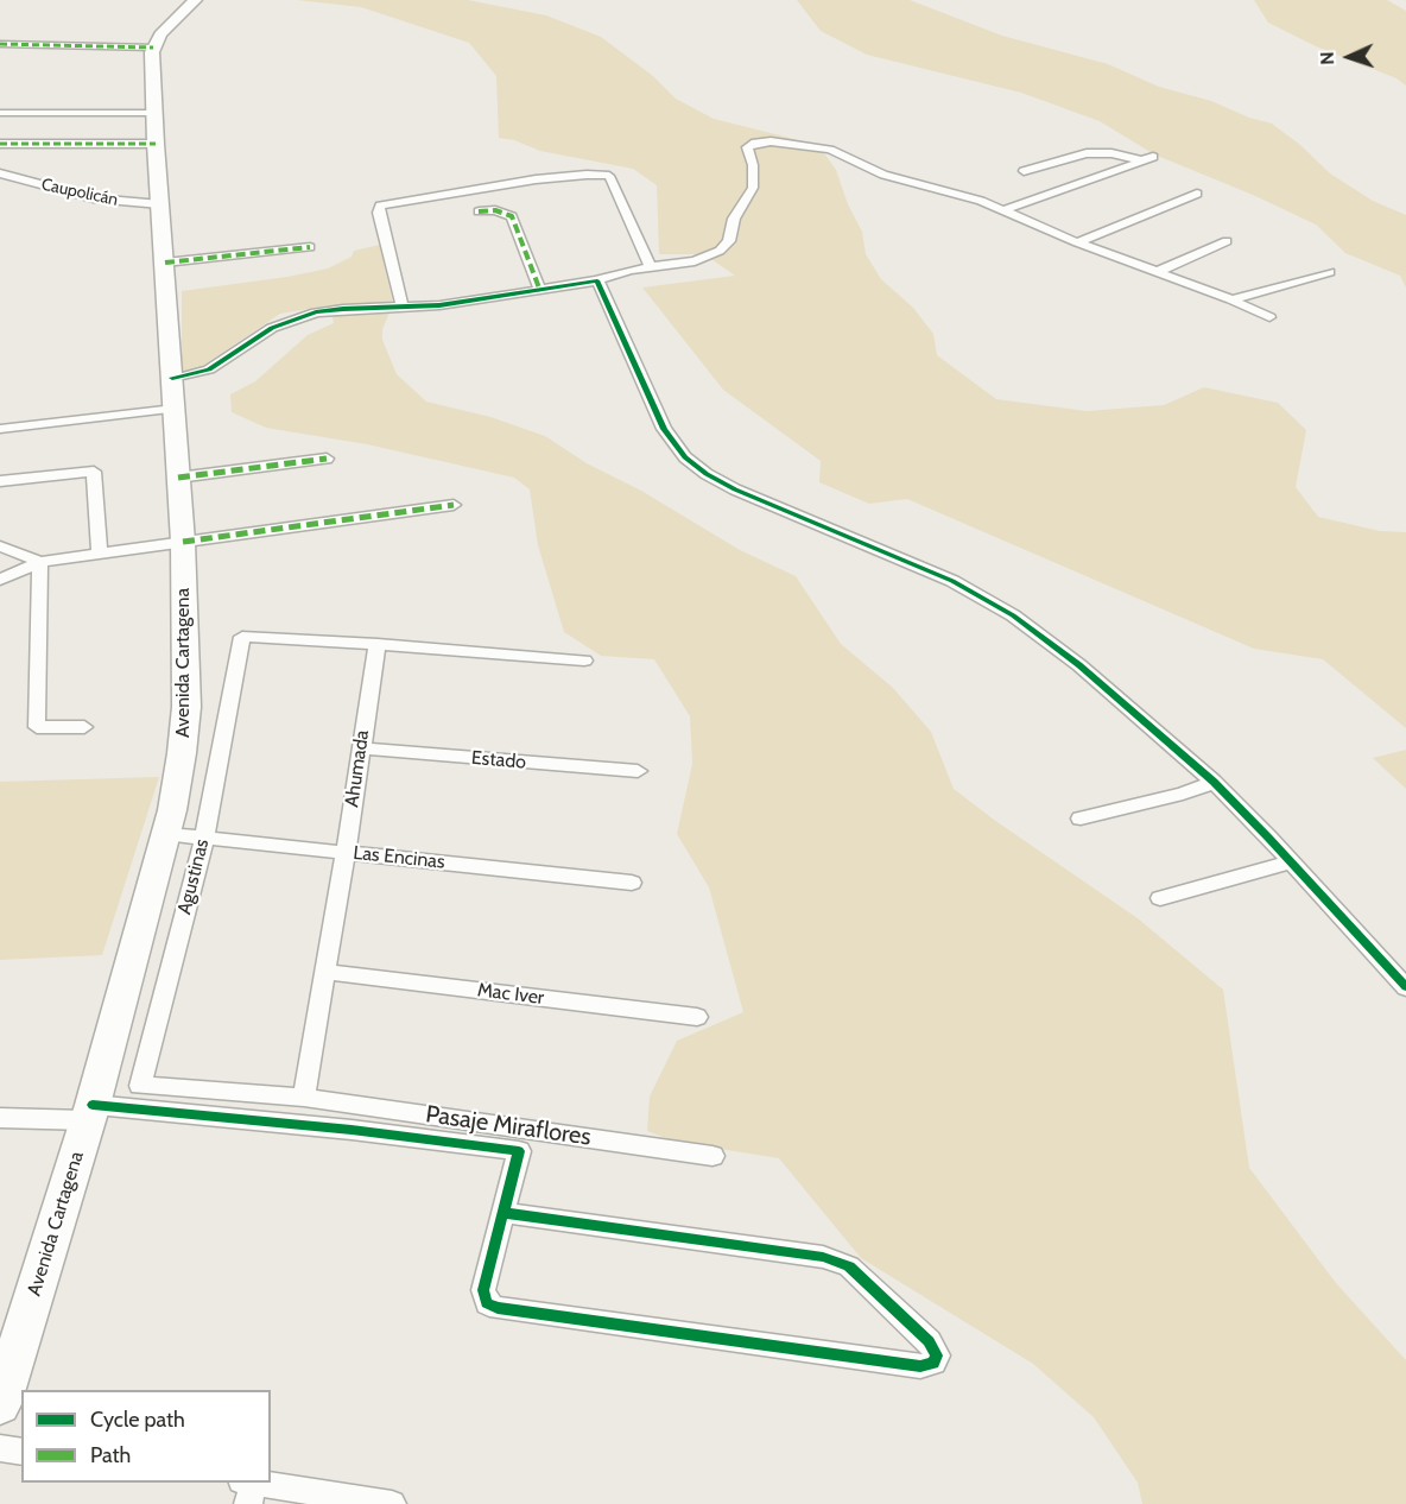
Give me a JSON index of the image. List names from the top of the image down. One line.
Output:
{"streets":{"main road":["Avenida Cartagena"],"street":["Caupolicán","Estado","Ahumada","Las Encinas","Agustinas","Mac Iver","Pasaje Miraflores"]},"crossings":[["Caupolicán","Avenida Cartagena"],["Avenida Cartagena","Las Encinas"],["Estado","Ahumada"],["Ahumada","Las Encinas"],["Ahumada","Agustinas"],["Ahumada","Mac Iver"],["Ahumada","Pasaje Miraflores"],["Las Encinas","Agustinas"],["Agustinas","Pasaje Miraflores"]],"legend":["Cycle path","Path"],"north":"left"}
